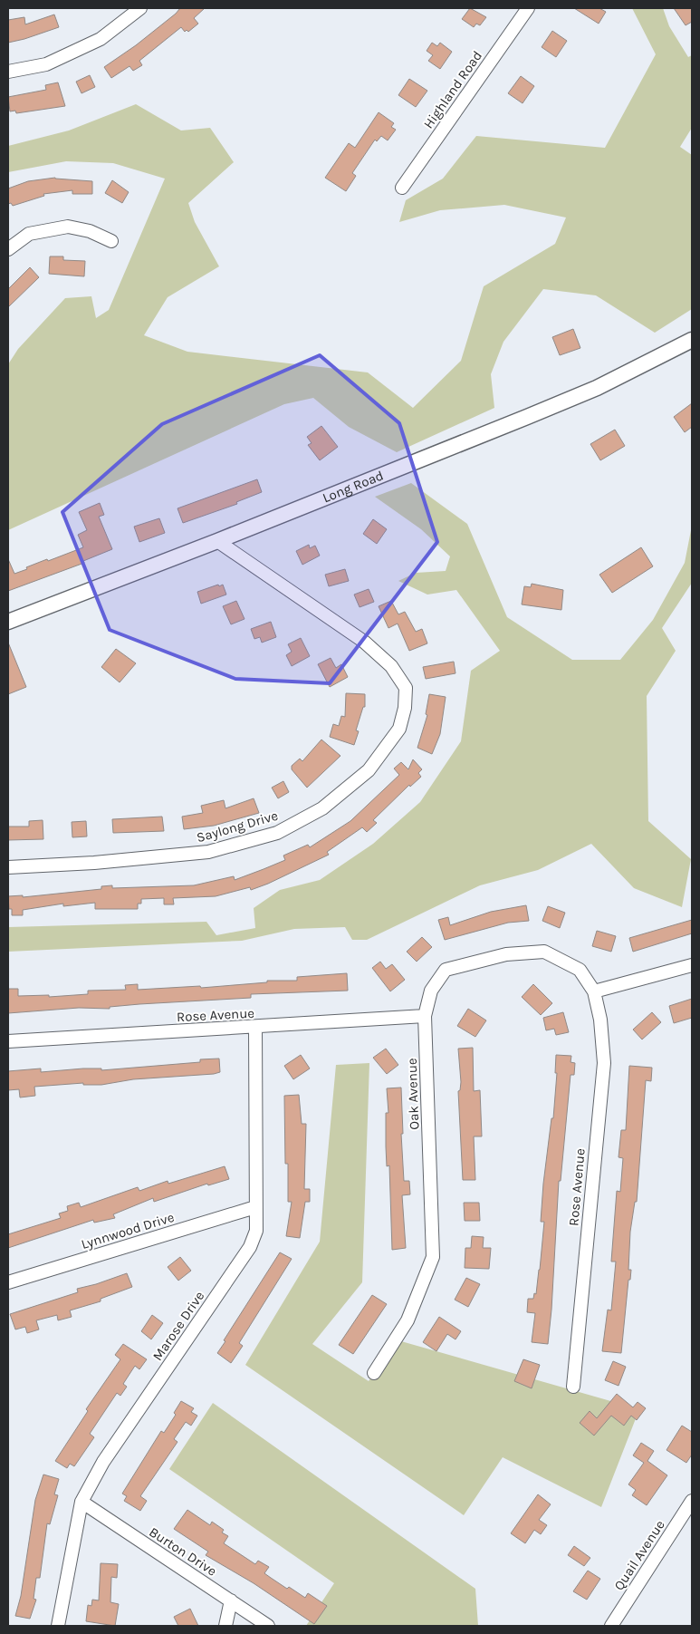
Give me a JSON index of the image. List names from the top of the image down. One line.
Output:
{"streets":{"street":["Highland Road","Long Road","Saylong Drive","Rose Avenue","Oak Avenue","Lynnwood Drive","Marose Drive","Burton Drive","Quail Avenue"]},"crossings":[["Long Road","Saylong Drive"],["Rose Avenue","Oak Avenue"],["Rose Avenue","Marose Drive"],["Lynnwood Drive","Marose Drive"],["Marose Drive","Burton Drive"]]}
